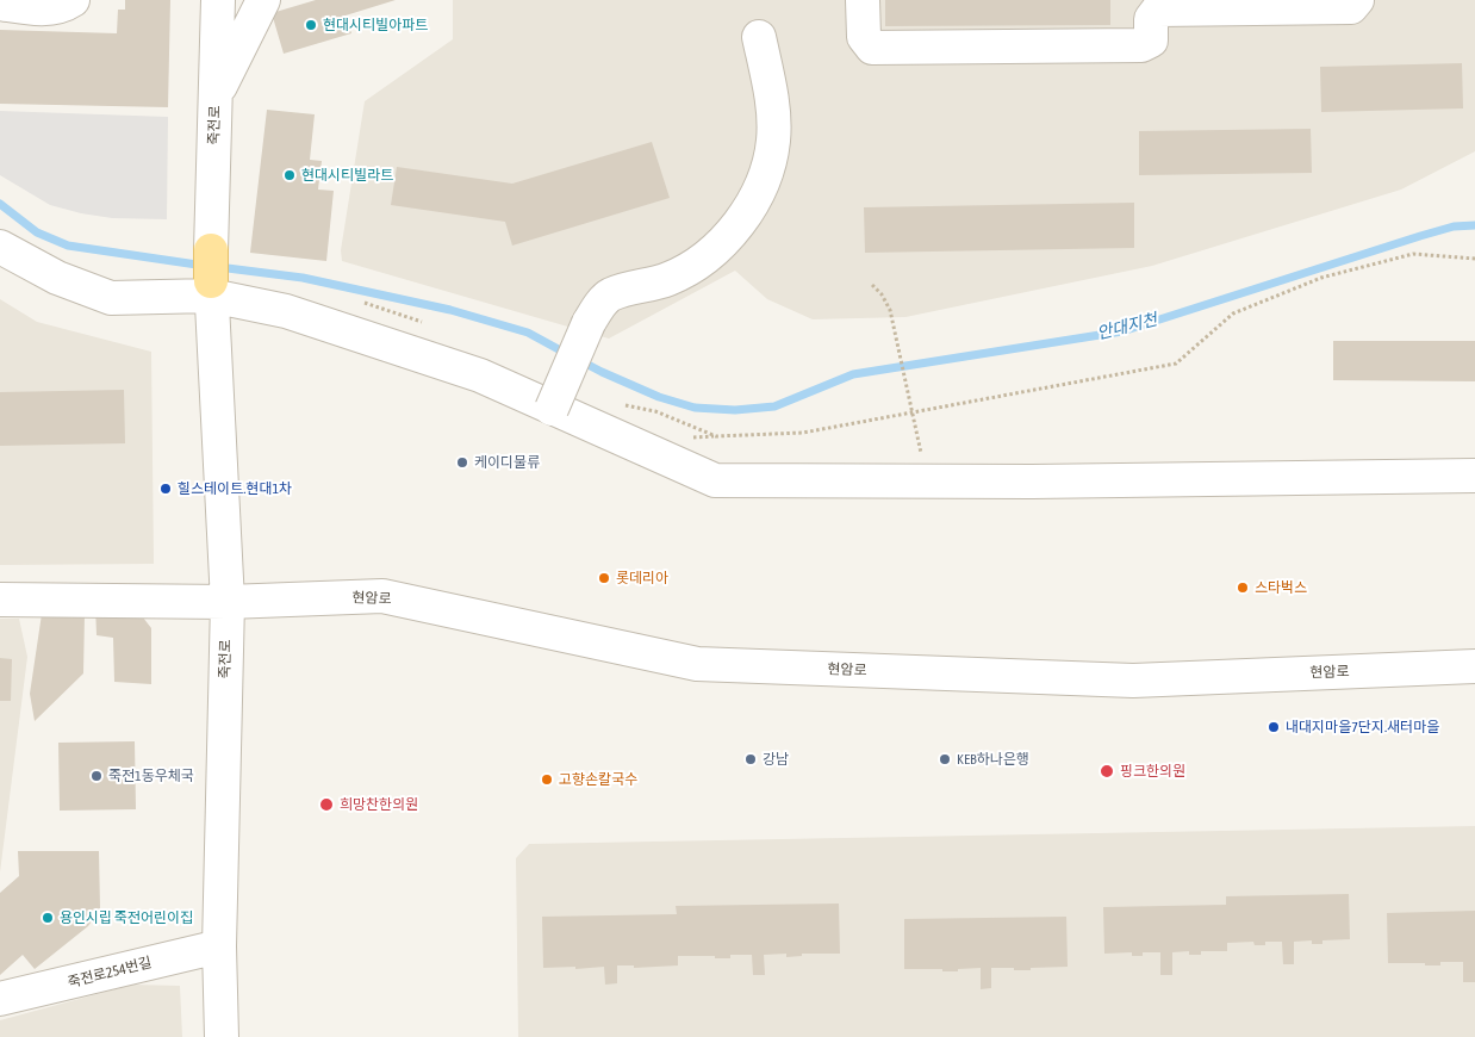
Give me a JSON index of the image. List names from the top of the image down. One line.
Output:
{"streets":{"street":["죽전로","현암로","죽전로254번길"]},"crossings":[["죽전로","현암로"],["죽전로","죽전로254번길"]],"water":["안대지천"],"places":["현대시티빌아파트","현대시티빌라트","케이디물류","힐스테이트.현대1차","롯데리아","스타벅스","내대지마을7단지.새터마을","강남","KEB하나은행","핑크한의원","죽전1동우체국","고향손칼국수","희망찬한의원","용인시립 죽전어린이집"]}
